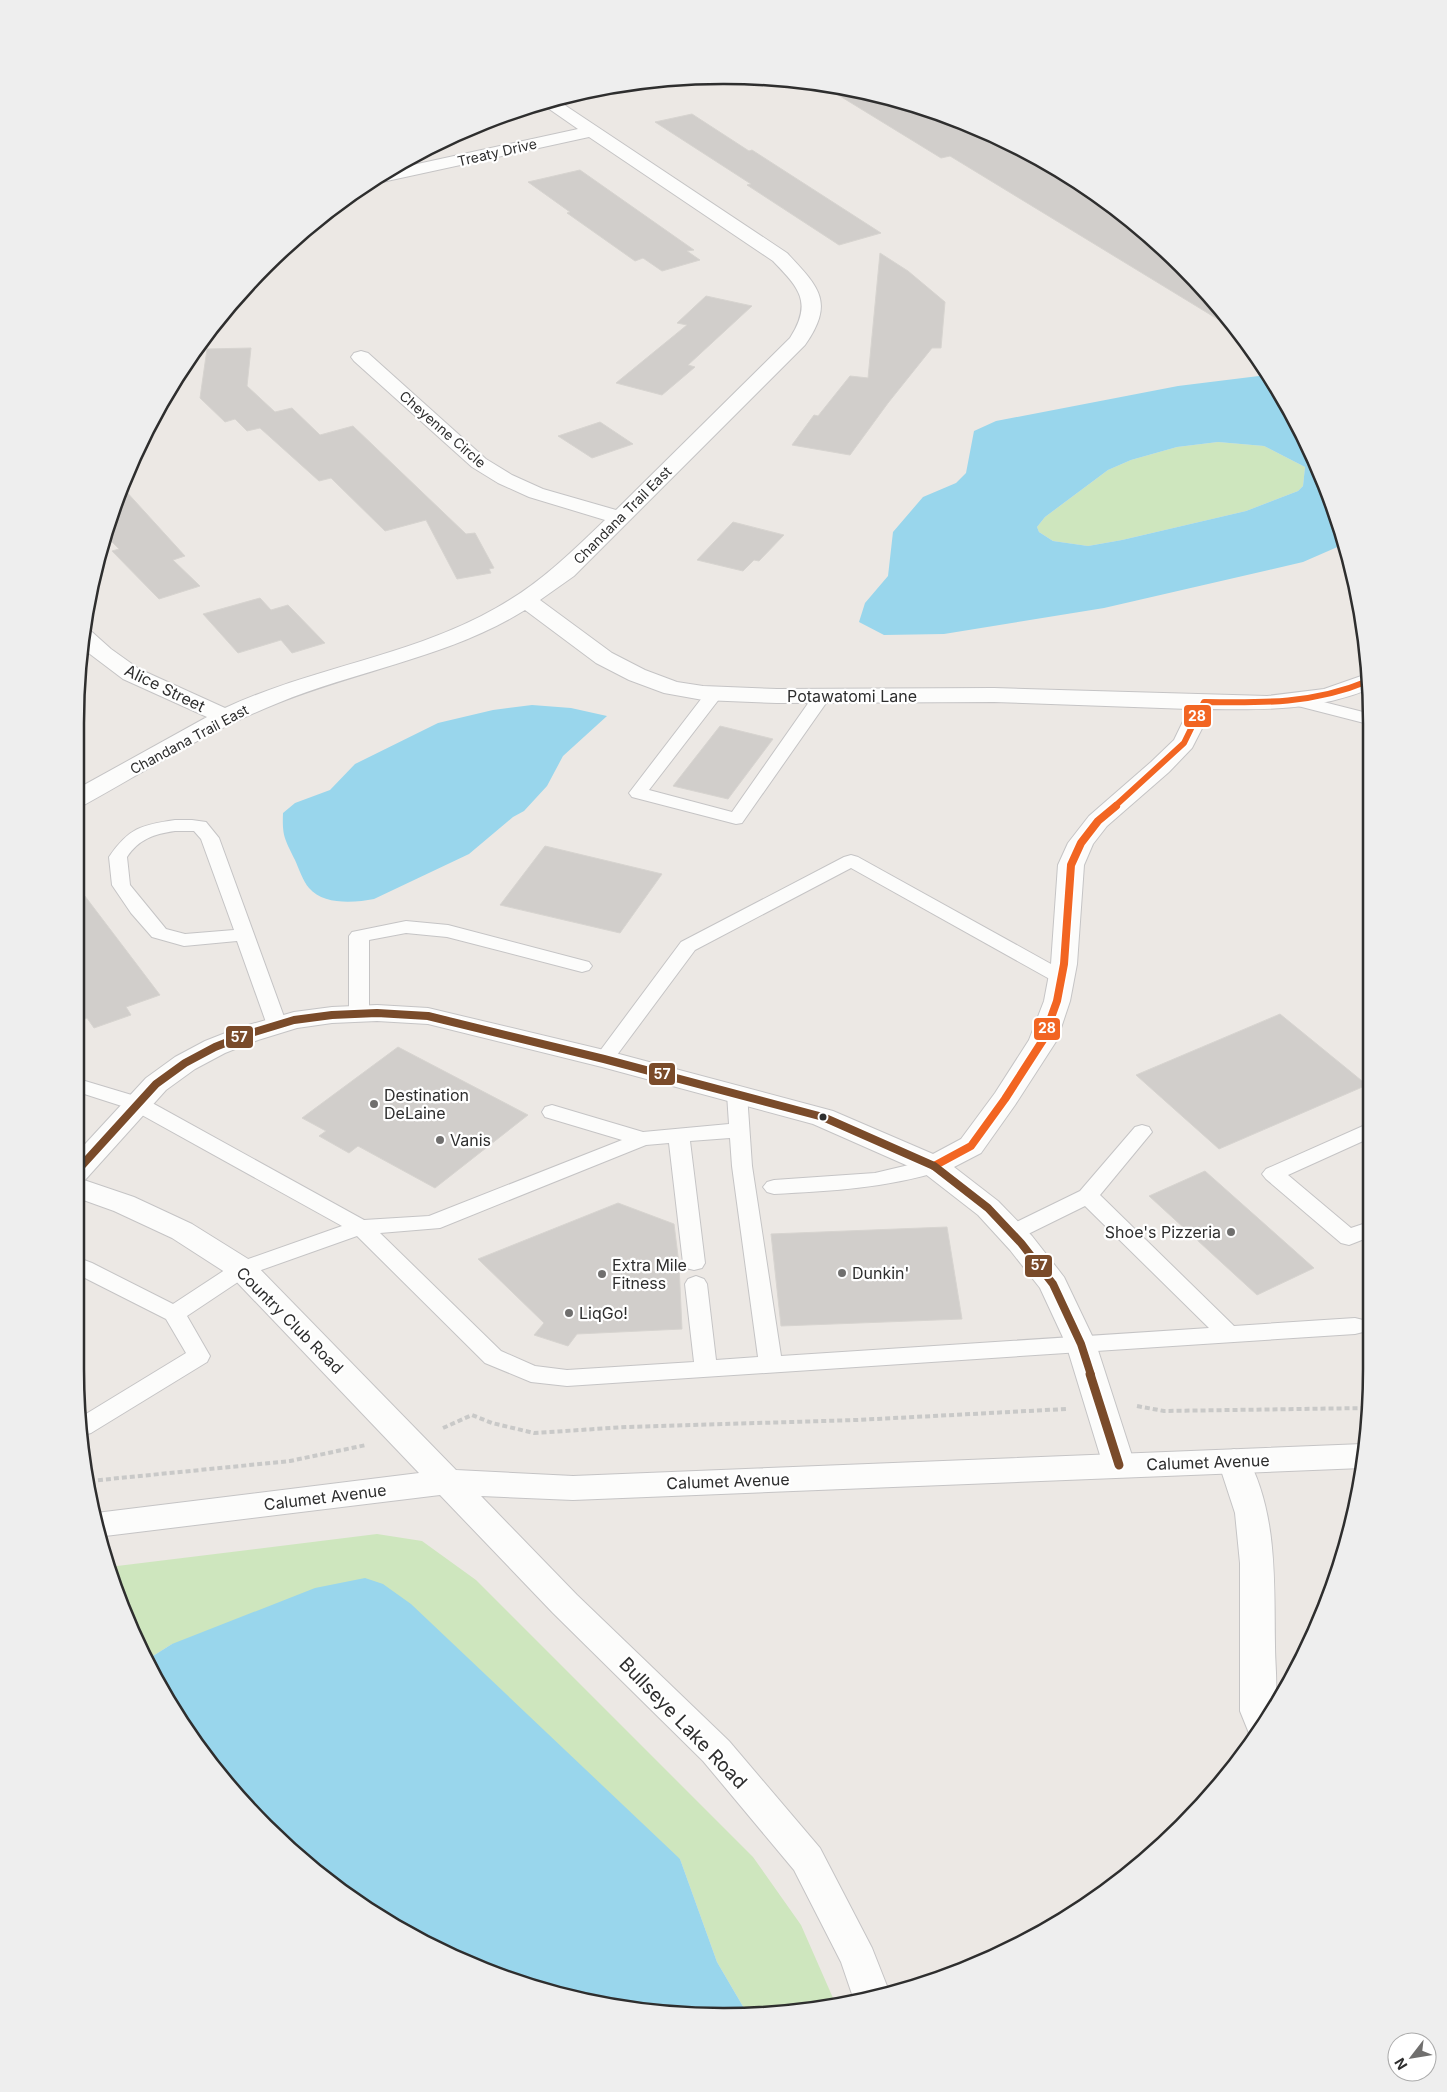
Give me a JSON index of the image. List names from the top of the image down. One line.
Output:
{"streets":{"street":["Treaty Drive","Cheyenne Circle","Chandana Trail East","Alice Street","Potawatomi Lane","Country Club Road","Calumet Avenue","Bullseye Lake Road"]},"crossings":[["Treaty Drive","Chandana Trail East"],["Cheyenne Circle","Chandana Trail East"],["Chandana Trail East","Alice Street"],["Chandana Trail East","Potawatomi Lane"],["Country Club Road","Calumet Avenue"],["Country Club Road","Bullseye Lake Road"],["Calumet Avenue","Bullseye Lake Road"]],"places":["Destination DeLaine","Vanis","Shoe's Pizzeria","Dunkin'","Extra Mile Fitness","LiqGo!"],"lines":["transit line 28","transit line 57"],"north":"bottom left"}
